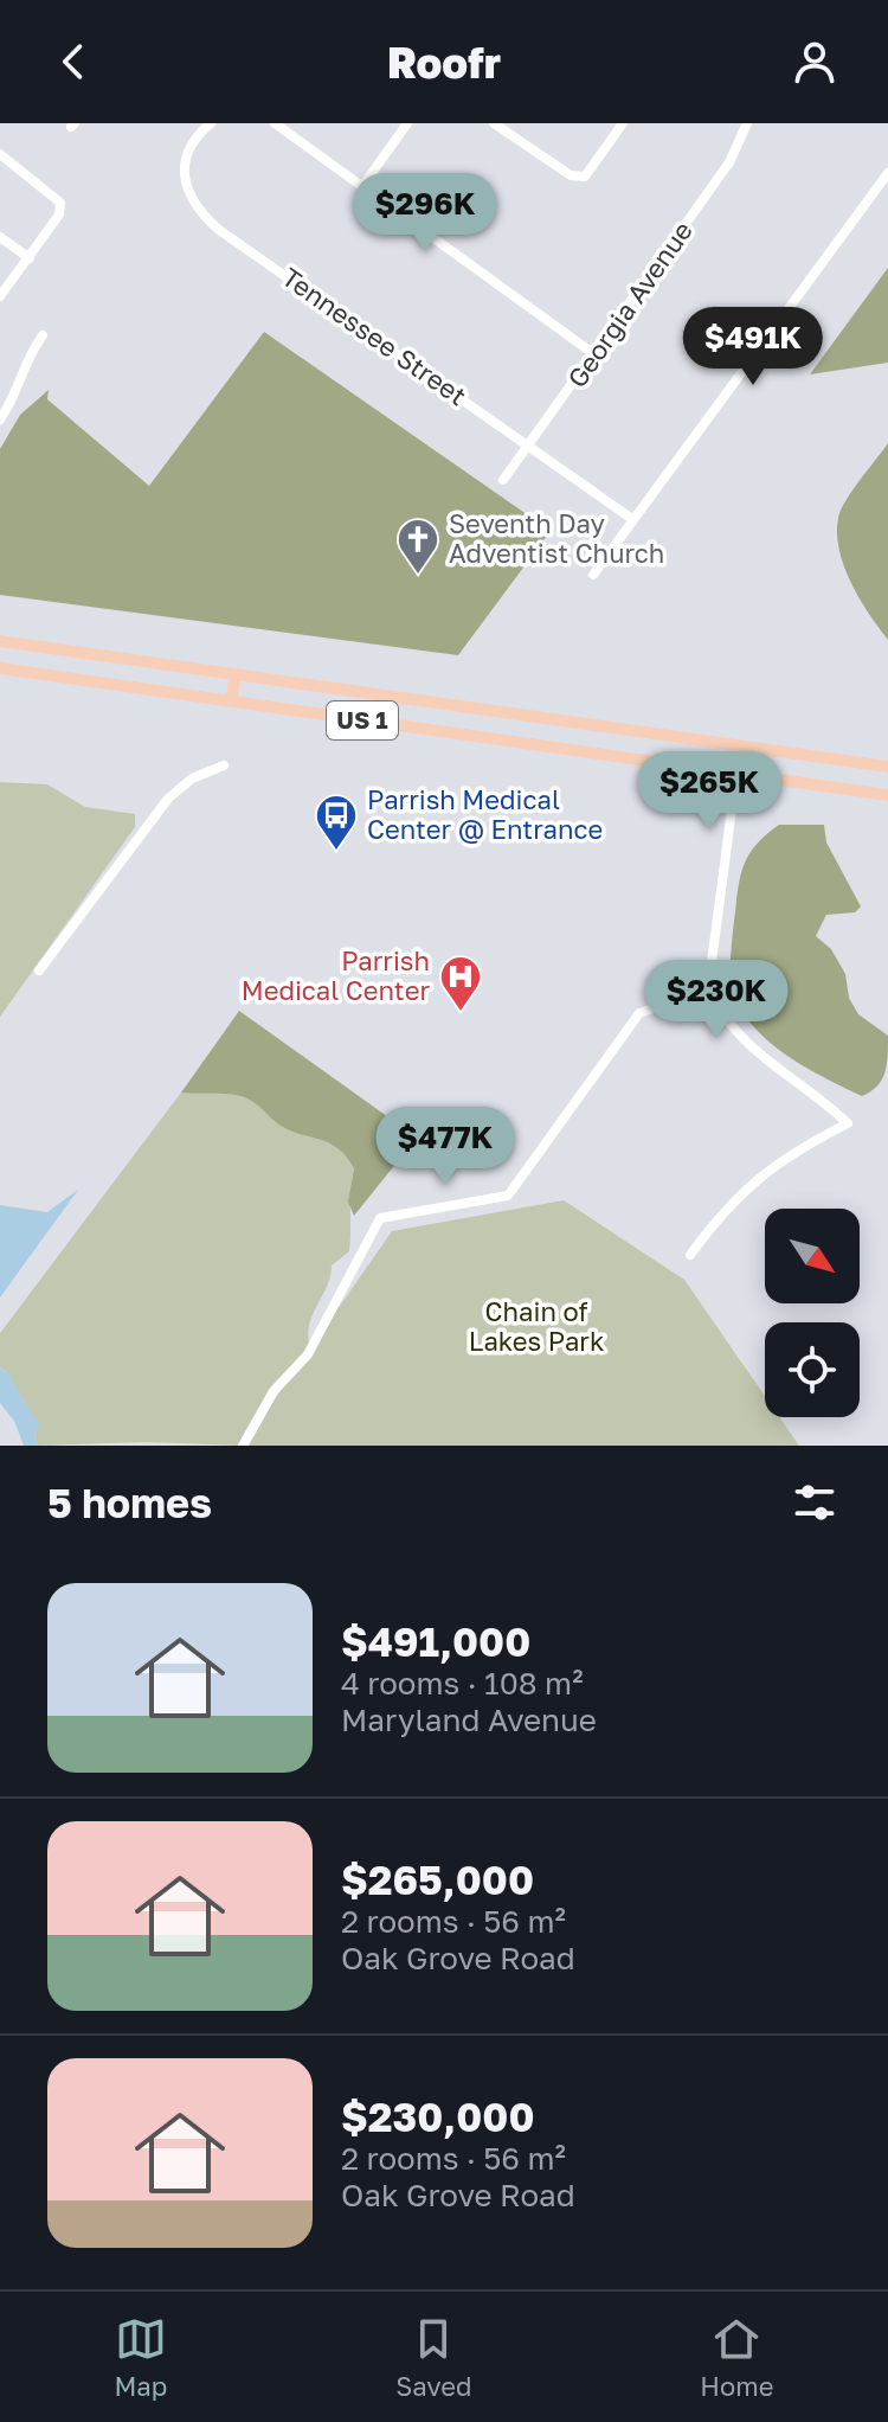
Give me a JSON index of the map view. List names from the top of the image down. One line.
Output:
{"streets":{"main road":["US 1"],"street":["Georgia Avenue","Tennessee Street"]},"crossings":[["Georgia Avenue","Tennessee Street"]],"parks":["Chain of Lakes Park"],"places":{"church":["Seventh Day Adventist Church"],"bus stop":["Parrish Medical Center @ Entrance"],"hospital":["Parrish Medical Center"]},"north":"bottom right","page":{"header":"Roofr","price":["$296K","$491K","$265K","$230K","$477K"],"heading":"5 homes","list":[{"name":"$491,000","note":"4 rooms · 108 m² · Maryland Avenue"},{"name":"$265,000","note":"2 rooms · 56 m² · Oak Grove Road"},{"name":"$230,000","note":"2 rooms · 56 m² · Oak Grove Road"}],"tabs":["Map","Saved","Home"]}}
